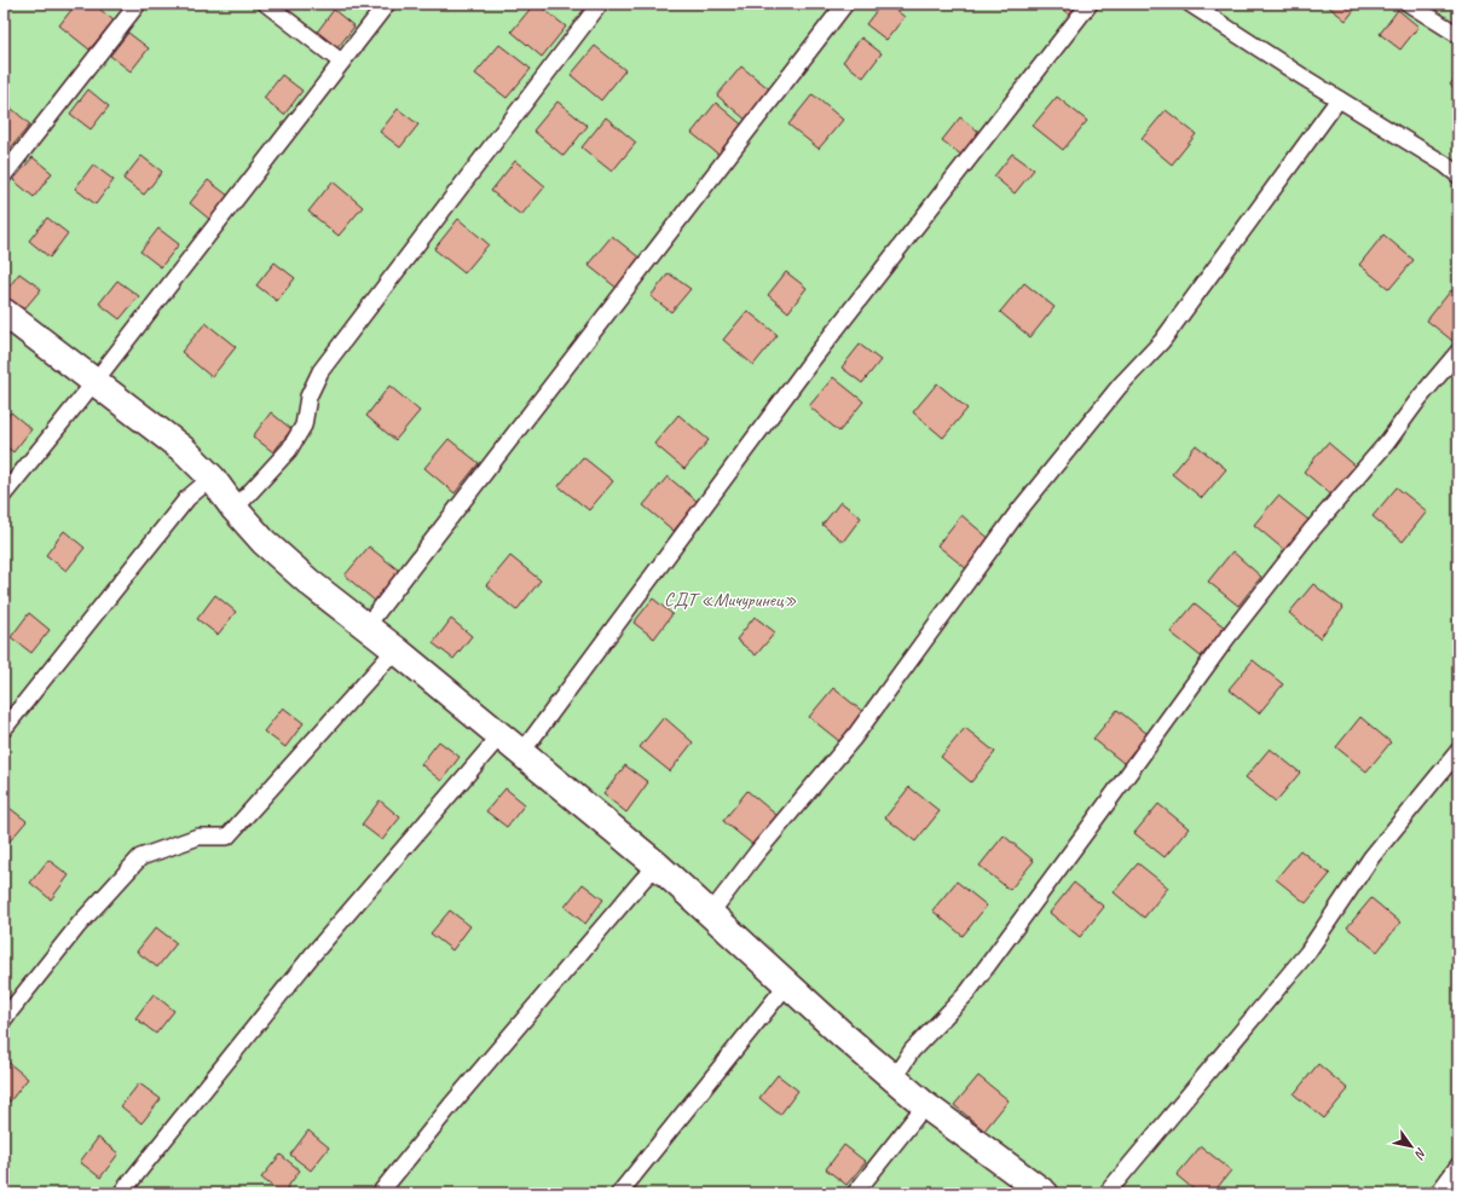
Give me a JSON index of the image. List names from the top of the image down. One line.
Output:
{"parks":["СДТ «Мичуринец»"],"north":"bottom right"}
